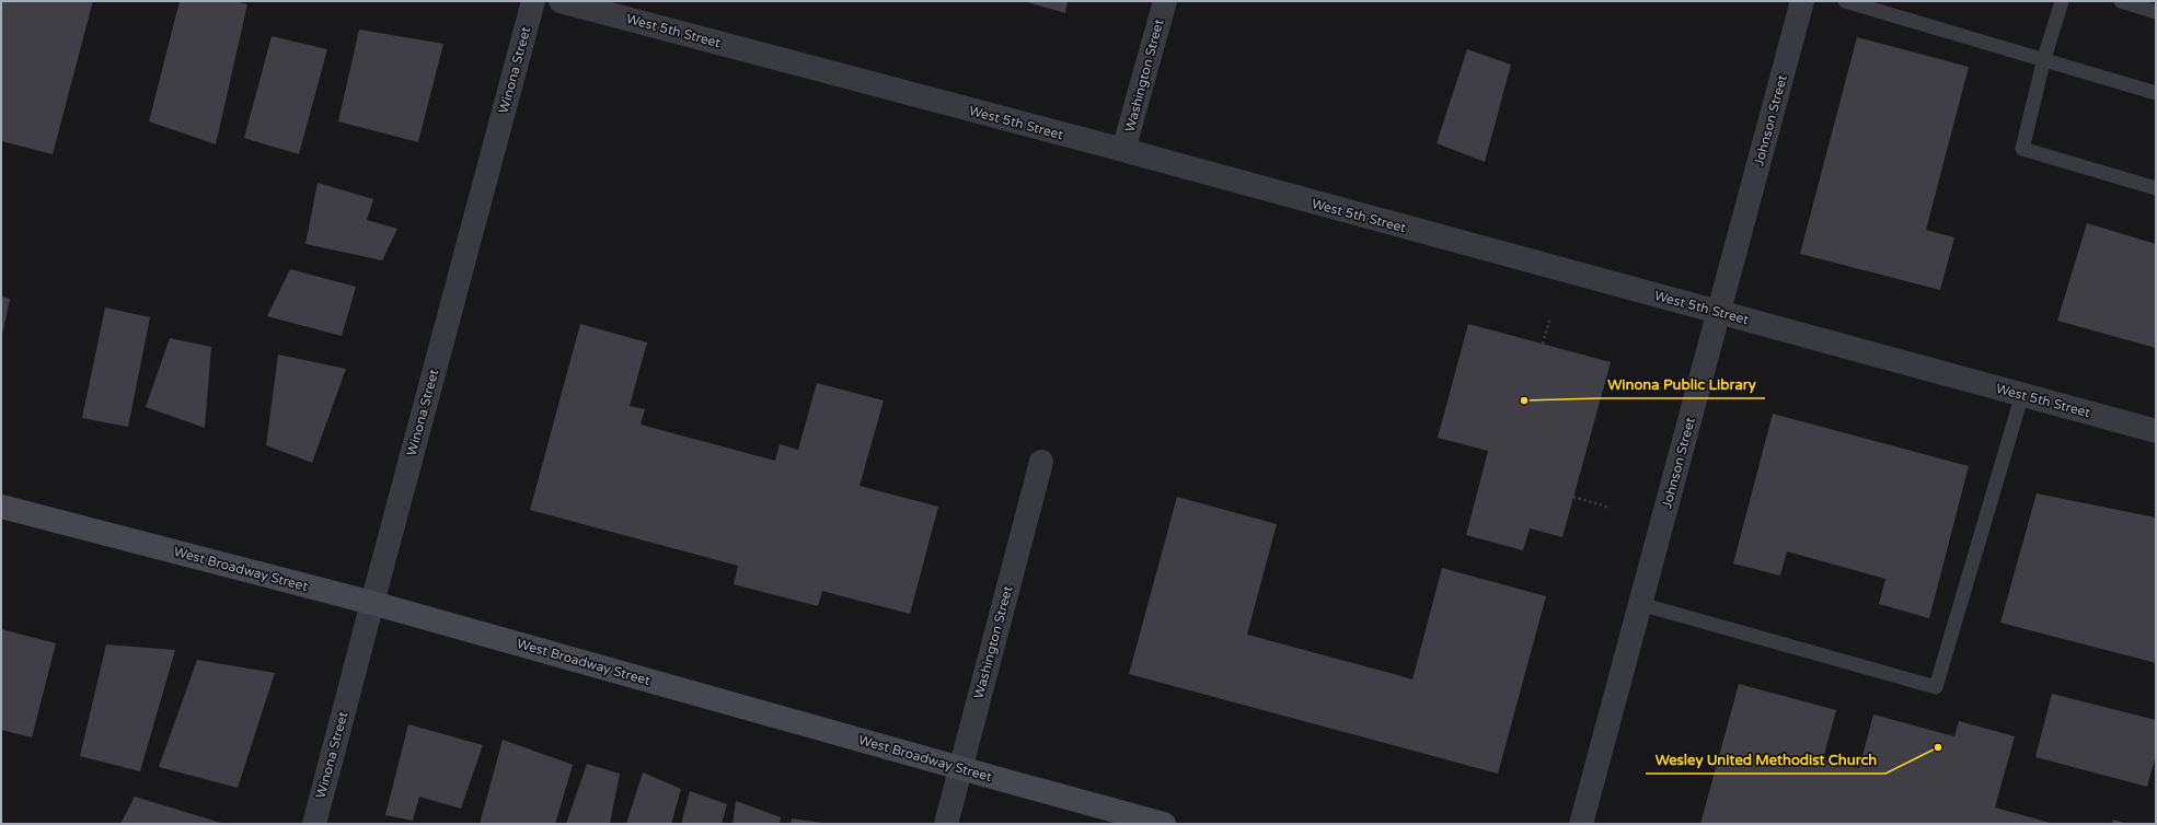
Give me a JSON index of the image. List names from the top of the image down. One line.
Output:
{"streets":{"main road":["West Broadway Street"],"street":["West 5th Street","Winona Street","Washington Street","Johnson Street"]},"crossings":[["West 5th Street","Washington Street"],["West 5th Street","Johnson Street"],["Winona Street","West Broadway Street"],["Washington Street","West Broadway Street"]],"places":["Winona Public Library","Wesley United Methodist Church"]}
